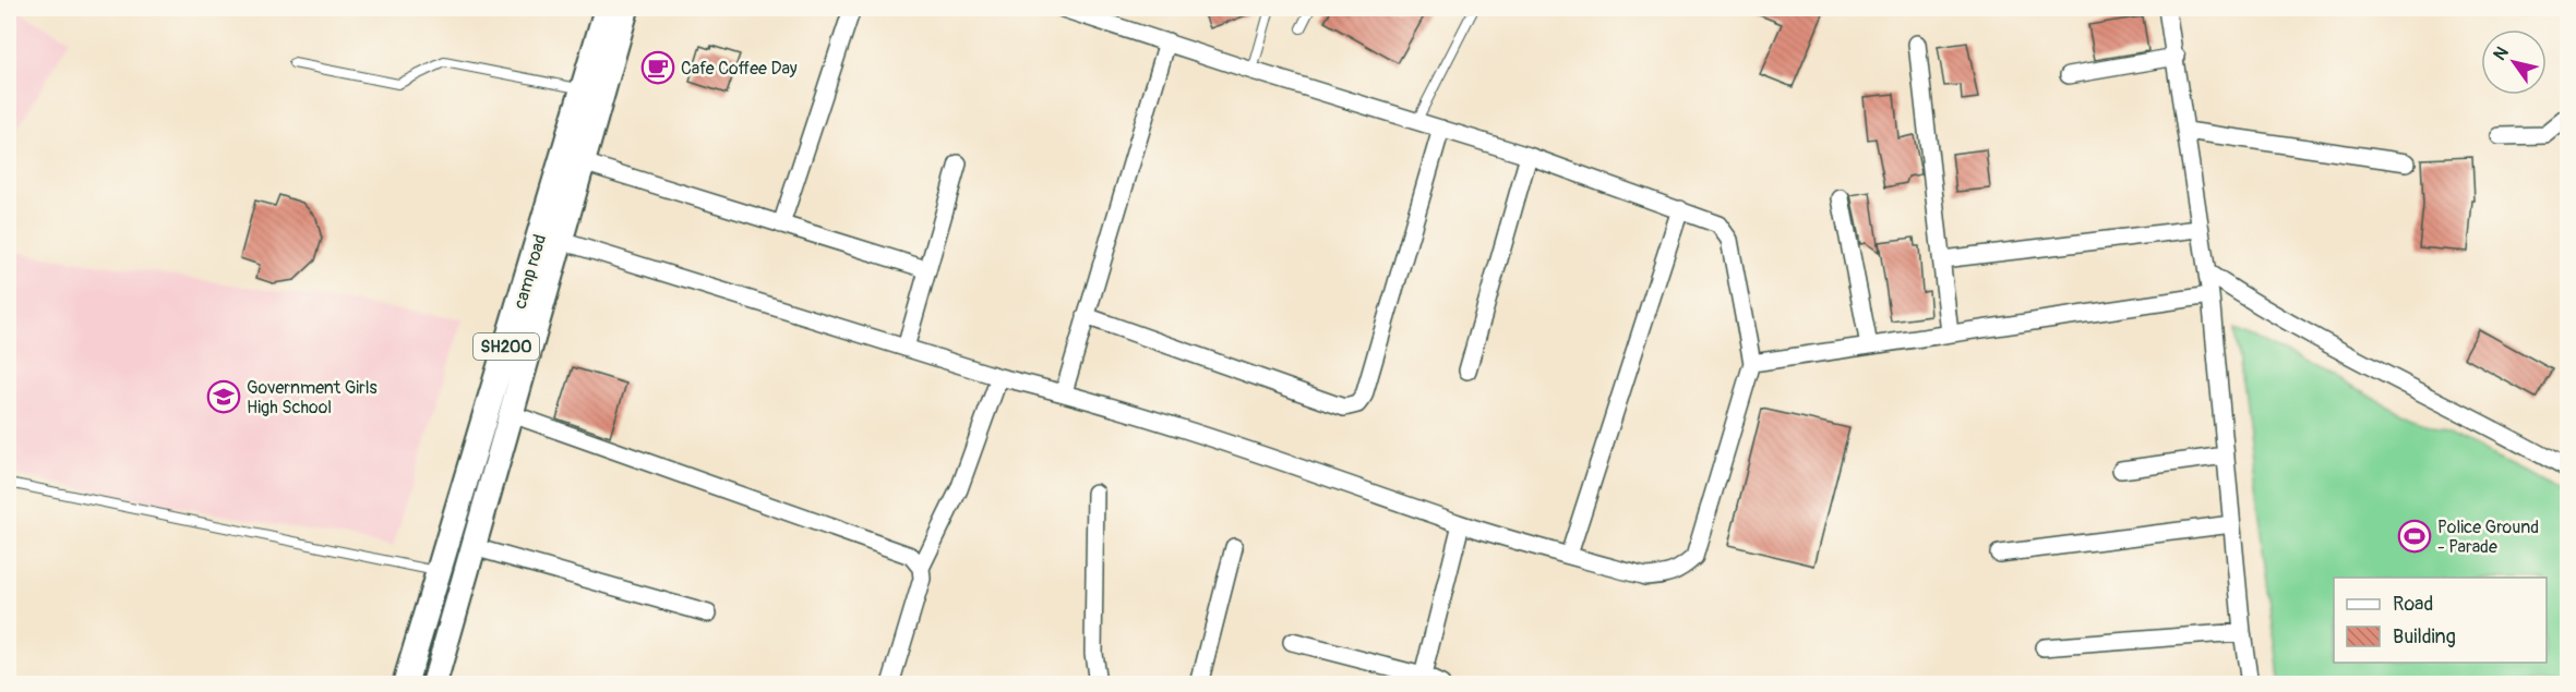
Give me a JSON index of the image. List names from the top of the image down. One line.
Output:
{"streets":{"main road":["camp road","SH200"]},"places":{"cafe":["Cafe Coffee Day"],"school or university":["Government Girls High School"],"sports":["Police Ground - Parade"]},"legend":["Road","Building"],"north":"top left"}
